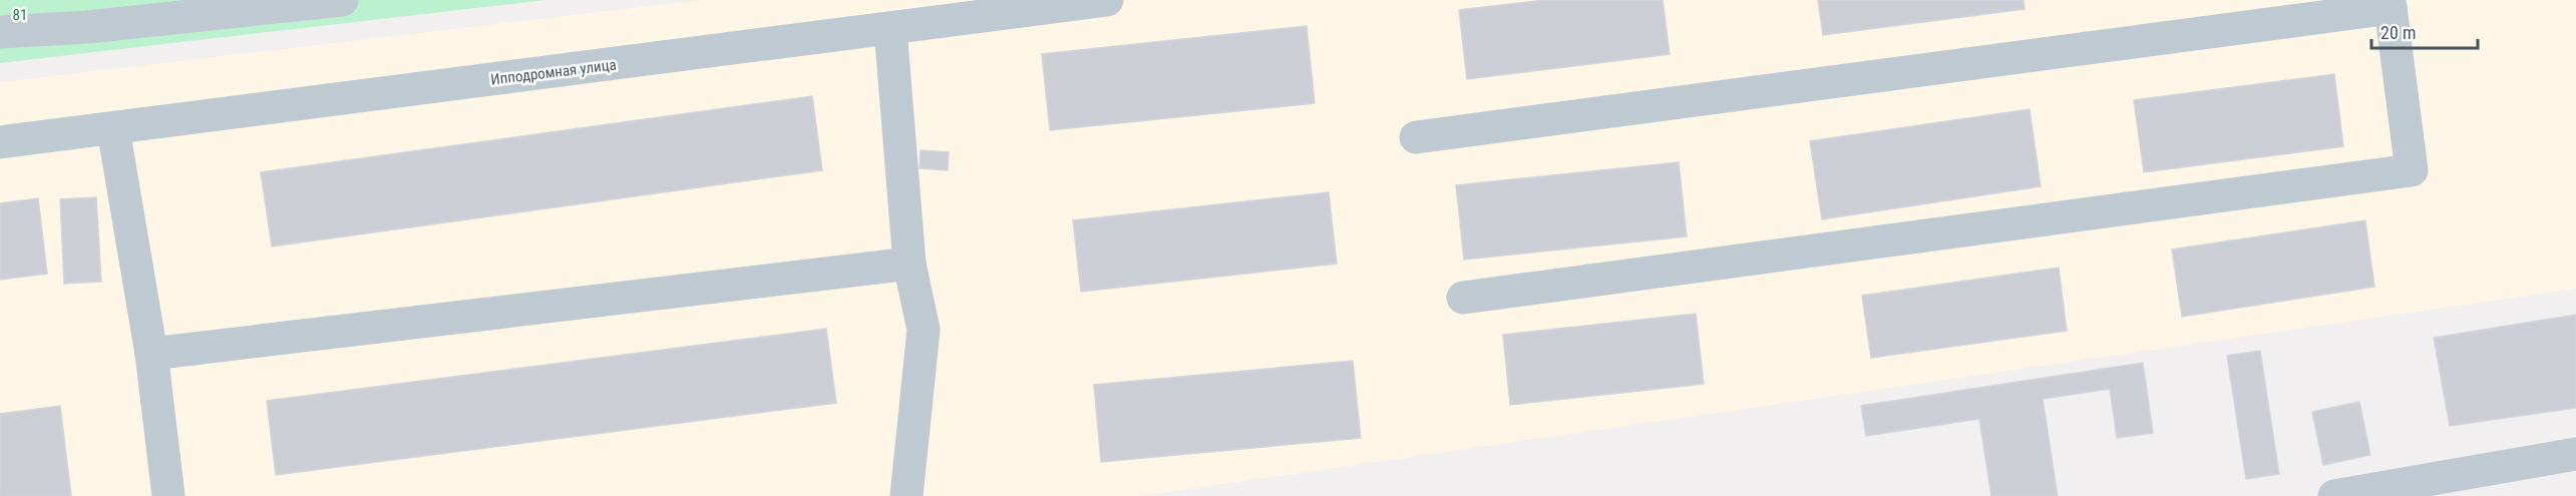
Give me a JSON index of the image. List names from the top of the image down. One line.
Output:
{"streets":{"street":["Ипподромная улица"]},"parks":["81"],"scale_bar":"20 m"}
